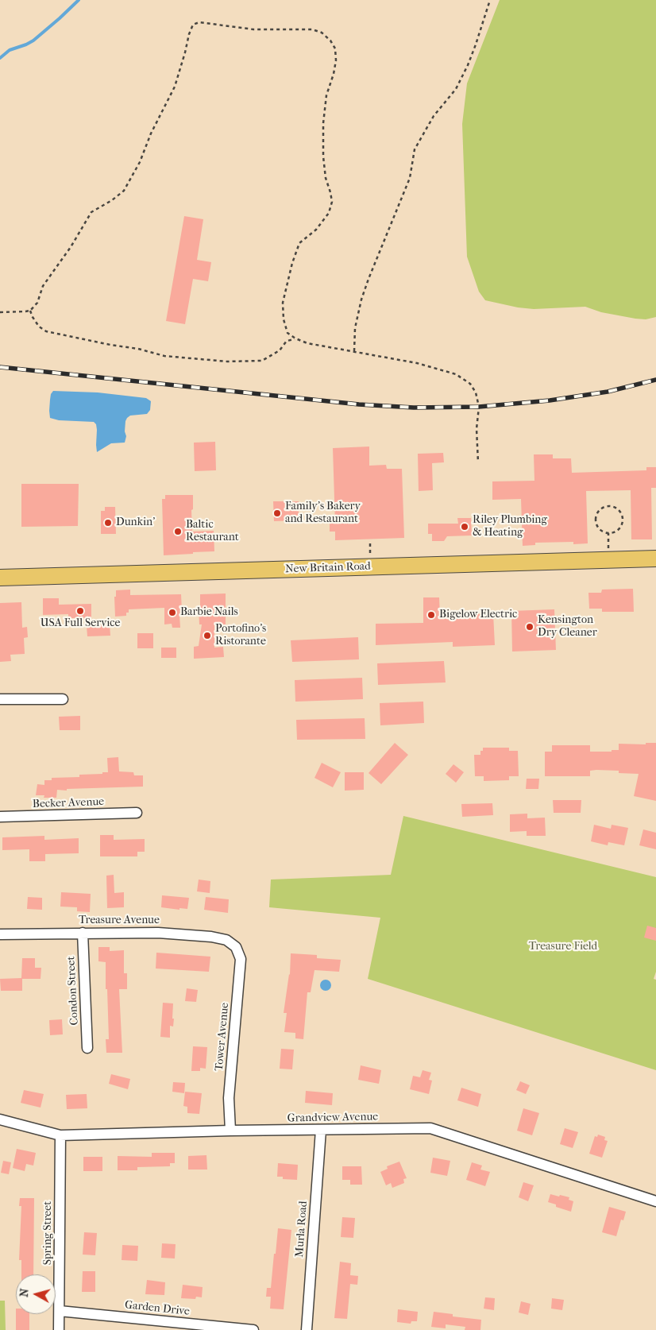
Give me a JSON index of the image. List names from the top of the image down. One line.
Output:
{"streets":{"main road":["New Britain Road"],"street":["Becker Avenue","Treasure Avenue","Condon Street","Tower Avenue","Grandview Avenue","Murla Road","Spring Street","Garden Drive"]},"crossings":[["Treasure Avenue","Condon Street"],["Treasure Avenue","Tower Avenue"],["Tower Avenue","Grandview Avenue"],["Grandview Avenue","Murla Road"],["Grandview Avenue","Spring Street"],["Spring Street","Garden Drive"]],"parks":["Treasure Field"],"places":["Family's Bakery and Restaurant","Dunkin'","Riley Plumbing & Heating","Baltic Restaurant","USA Full Service","Barbie Nails","Bigelow Electric","Kensington Dry Cleaner","Portofino's Ristorante"],"north":"left"}
